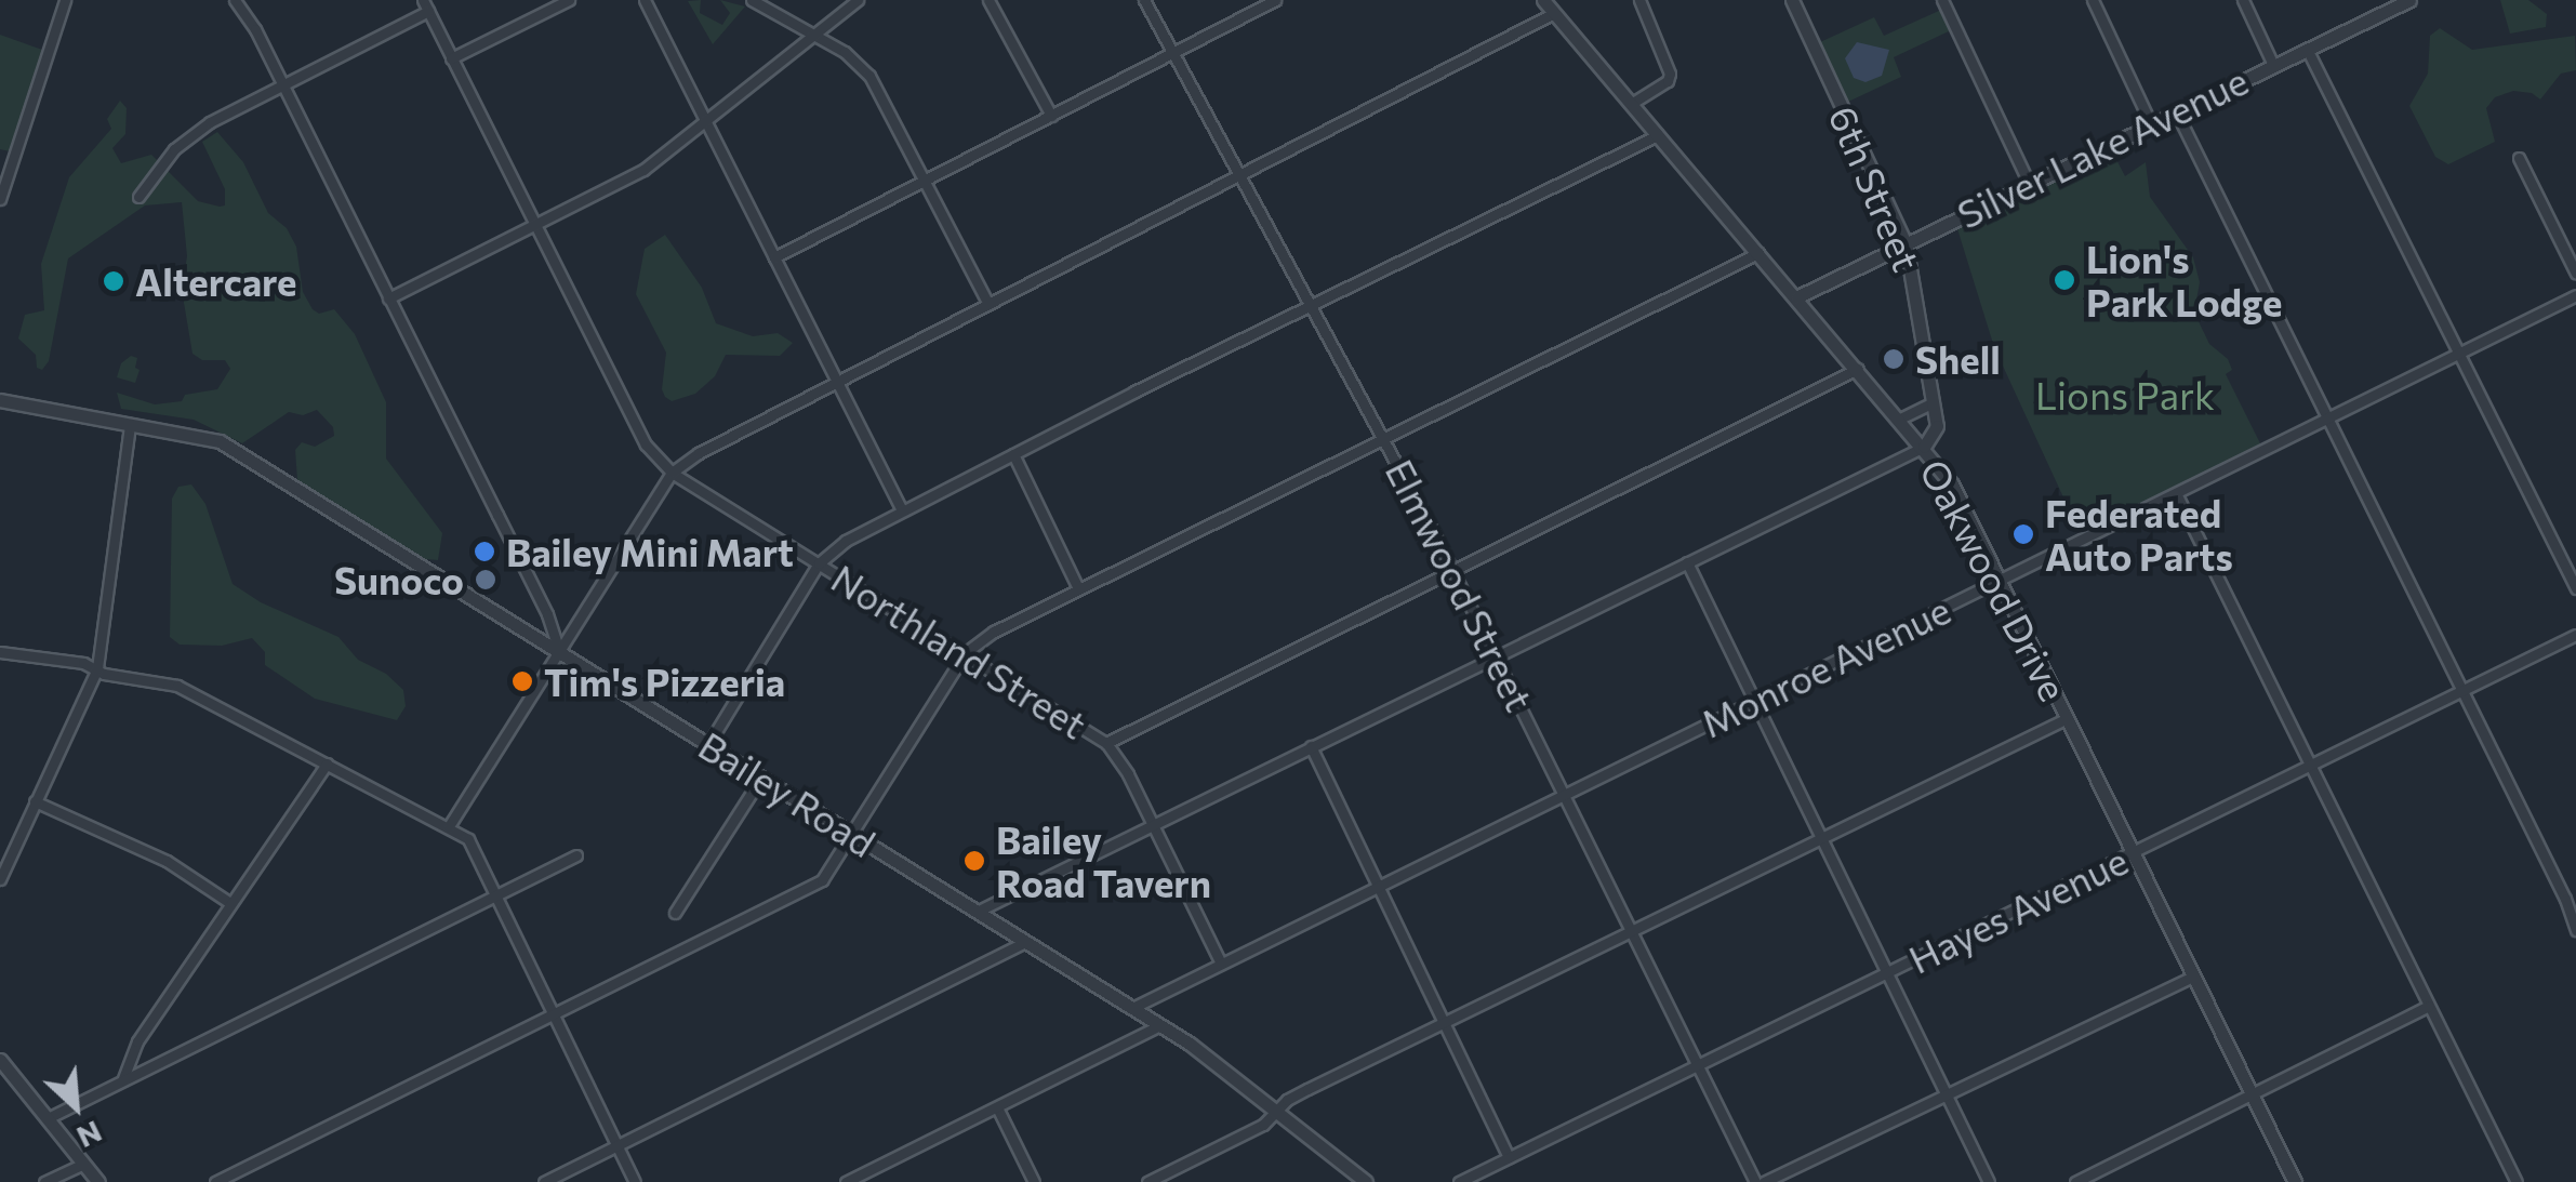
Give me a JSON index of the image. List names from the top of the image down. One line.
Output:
{"streets":{"street":["Silver Lake Avenue","6th Street","Oakwood Drive","Elmwood Street","Northland Street","Monroe Avenue","Bailey Road","Hayes Avenue"]},"crossings":[["Silver Lake Avenue","6th Street"],["Silver Lake Avenue","Oakwood Drive"],["6th Street","Oakwood Drive"],["Oakwood Drive","Monroe Avenue"],["Oakwood Drive","Hayes Avenue"],["Elmwood Street","Monroe Avenue"],["Elmwood Street","Hayes Avenue"],["Northland Street","Monroe Avenue"],["Monroe Avenue","Bailey Road"]],"parks":["Lions Park"],"places":["Lion's Park Lodge","Altercare","Shell","Federated Auto Parts","Bailey Mini Mart","Sunoco","Tim's Pizzeria","Bailey Road Tavern"],"north":"bottom right"}
